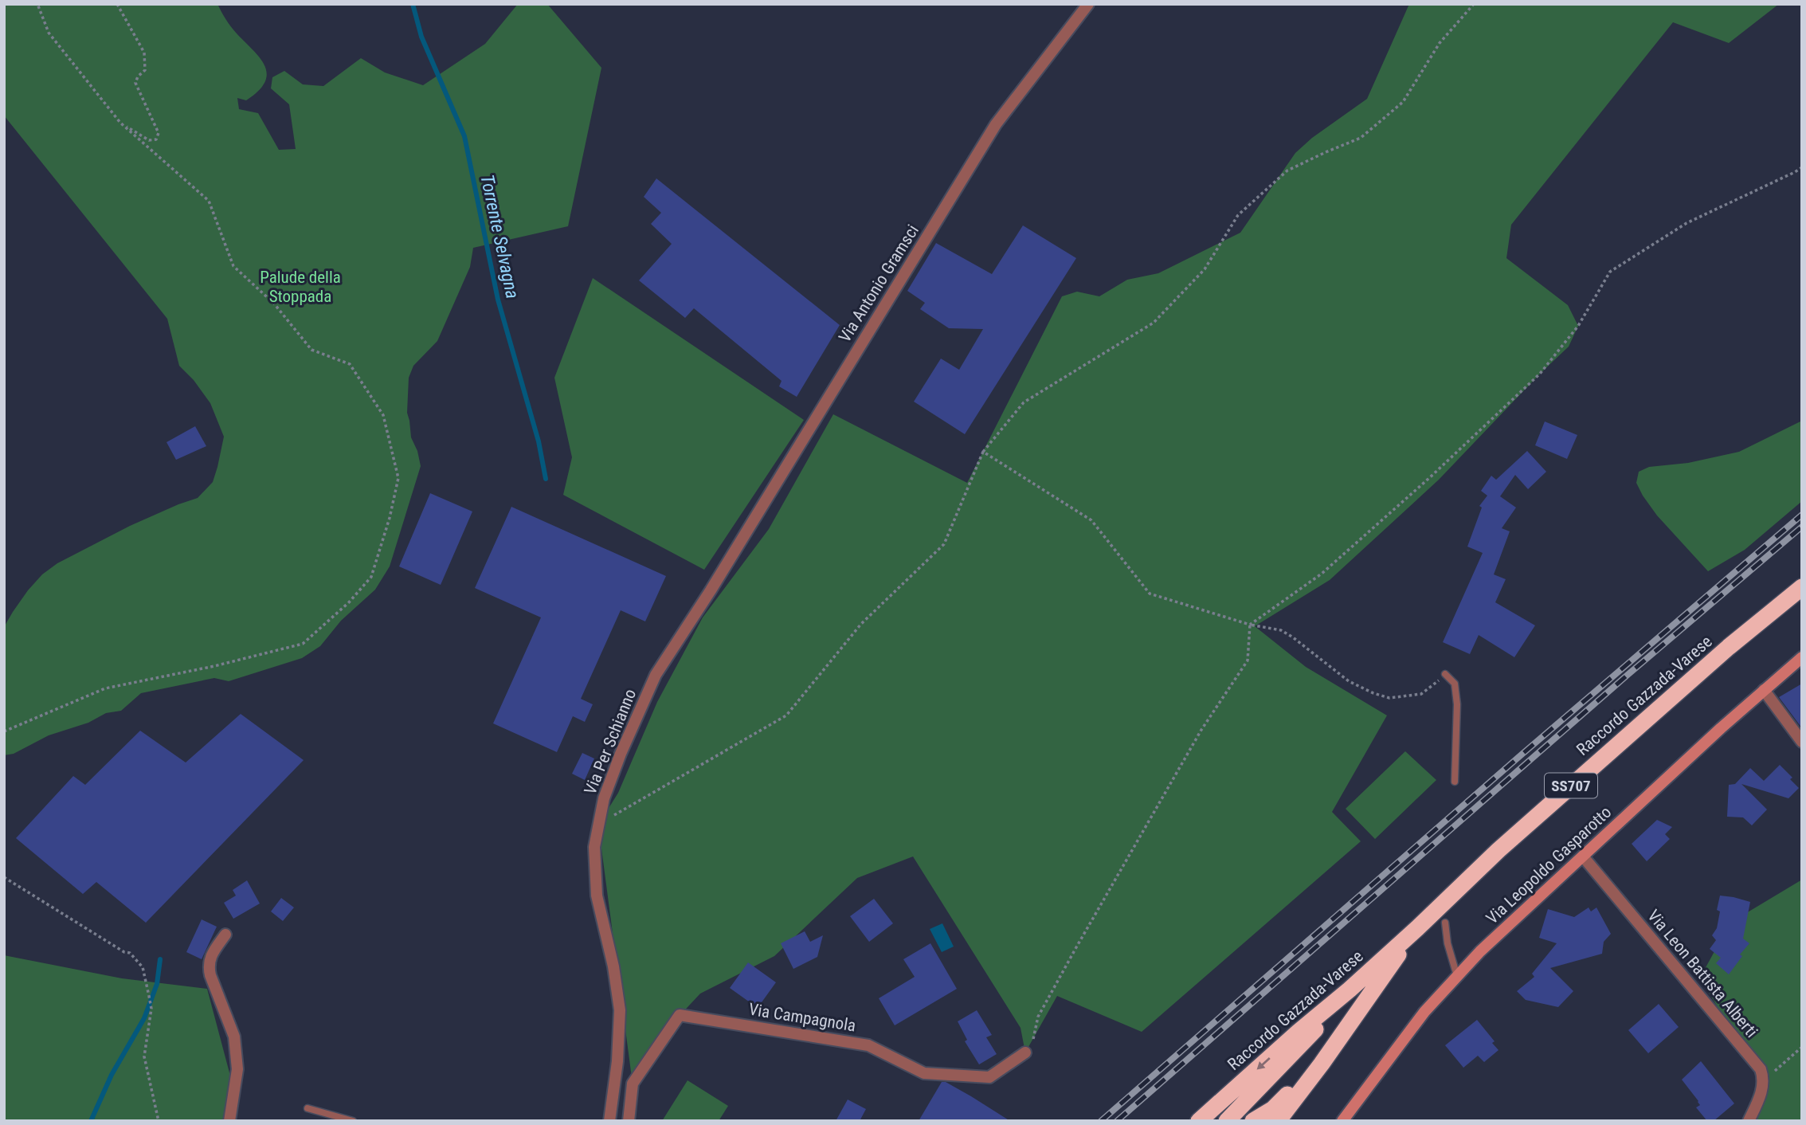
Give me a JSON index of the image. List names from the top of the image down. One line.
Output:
{"streets":{"highway":["Raccordo Gazzada-Varese","SS707"],"main road":["Via Leopoldo Gasparotto"],"street":["Via Antonio Gramsci","Via Per Schianno","Via Leon Battista Alberti","Via Campagnola"]},"crossings":[["Via Antonio Gramsci","Via Per Schianno"],["Via Leopoldo Gasparotto","Via Leon Battista Alberti"]],"water":["Torrente Selvagna"],"parks":["Palude della Stoppada"]}
